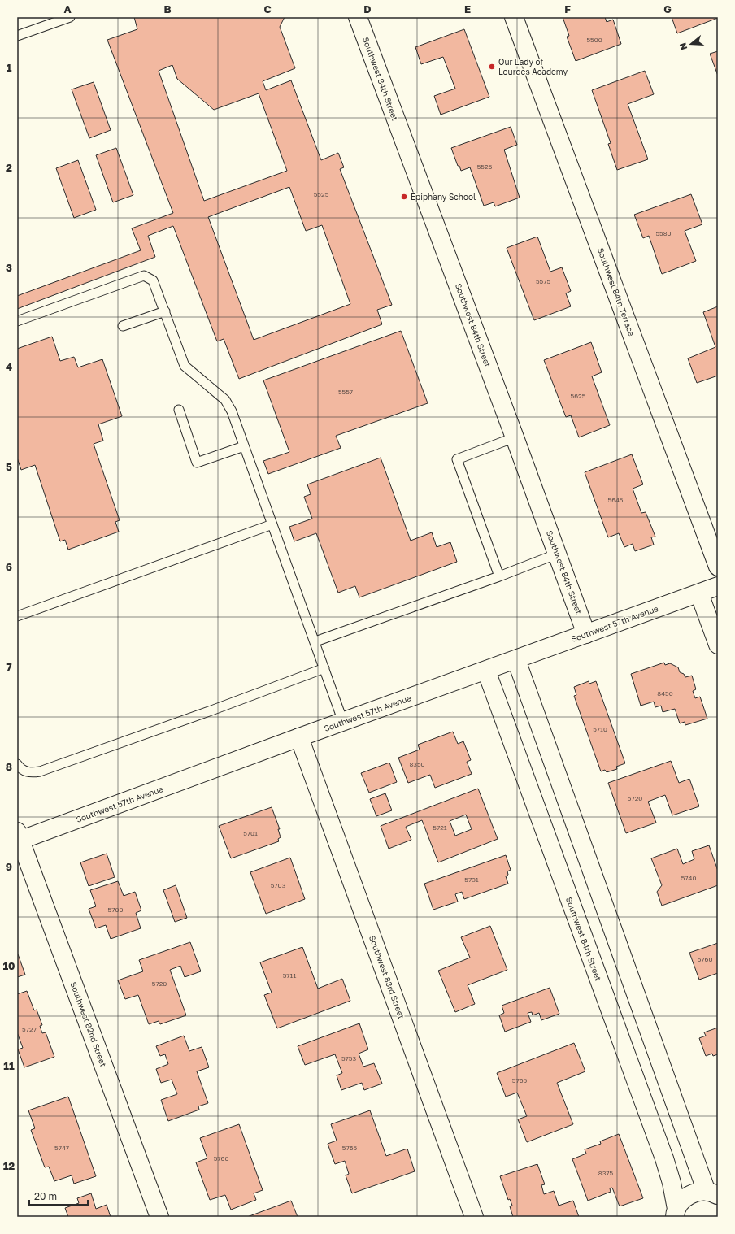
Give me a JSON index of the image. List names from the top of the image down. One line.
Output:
{"streets":{"street":["Southwest 84th Street","Southwest 84th Terrace","Southwest 57th Avenue","Southwest 83rd Street","Southwest 82nd Street"]},"crossings":[["Southwest 84th Street","Southwest 57th Avenue"],["Southwest 57th Avenue","Southwest 83rd Street"],["Southwest 57th Avenue","Southwest 82nd Street"]],"places":["Our Lady of Lourdes Academy","Epiphany School"],"house_numbers":["5500","5525","5525","5580","5575","5557","5625","5645","8450","5710","8350","5720","5721","5701","5740","5731","5703","5700","5760","5711","5720","5727","5753","5765","5747","5765","5760","8375"],"scale_bar":"20 m","north":"left","grid":{"columns":["A","B","C","D","E","F","G"],"rows":["1","2","3","4","5","6","7","8","9","10","11","12"]}}
